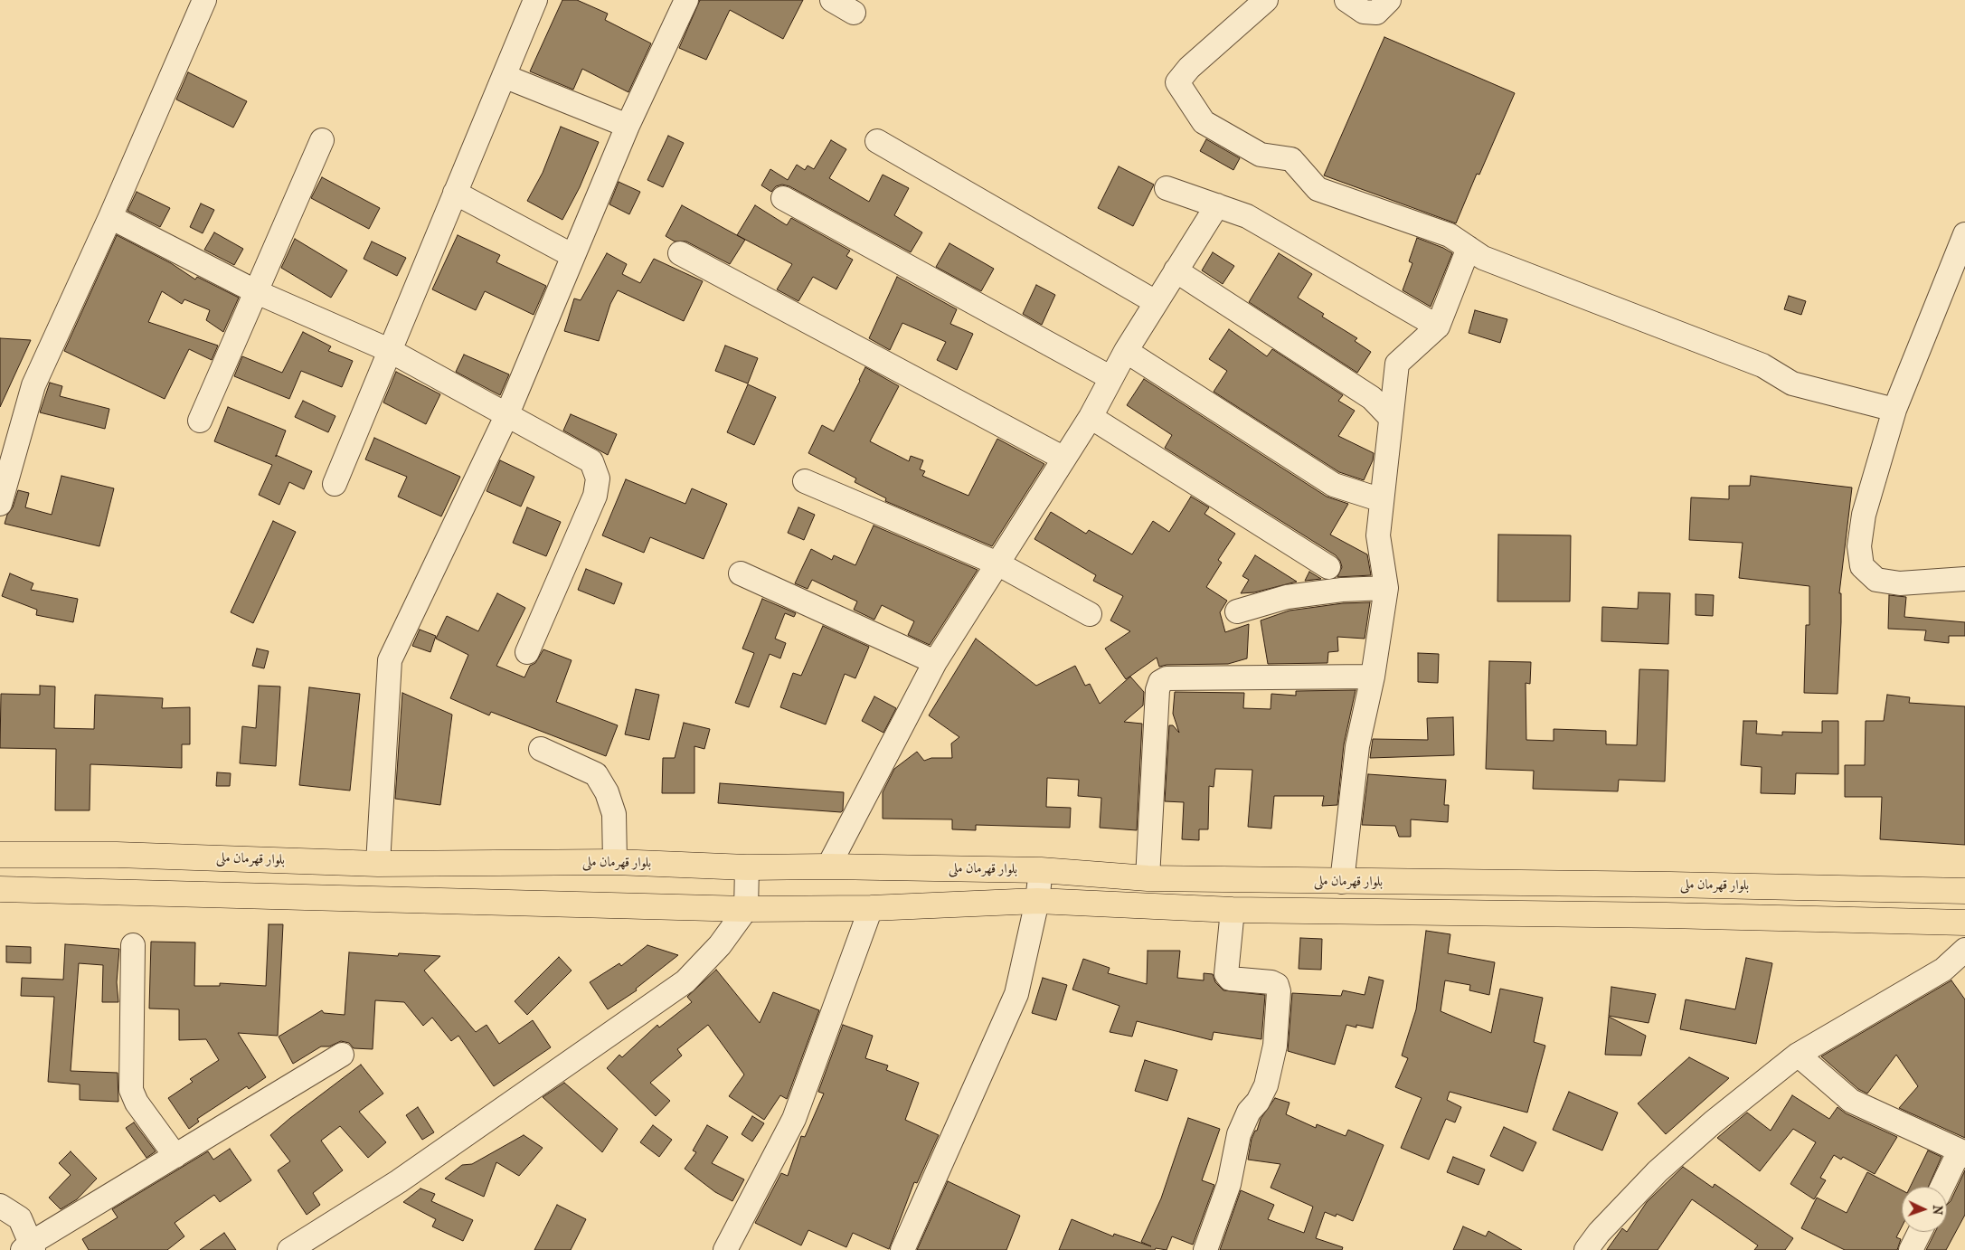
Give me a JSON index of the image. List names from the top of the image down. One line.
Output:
{"streets":{"highway":["بلوار قهرمان ملی"]},"north":"right"}
